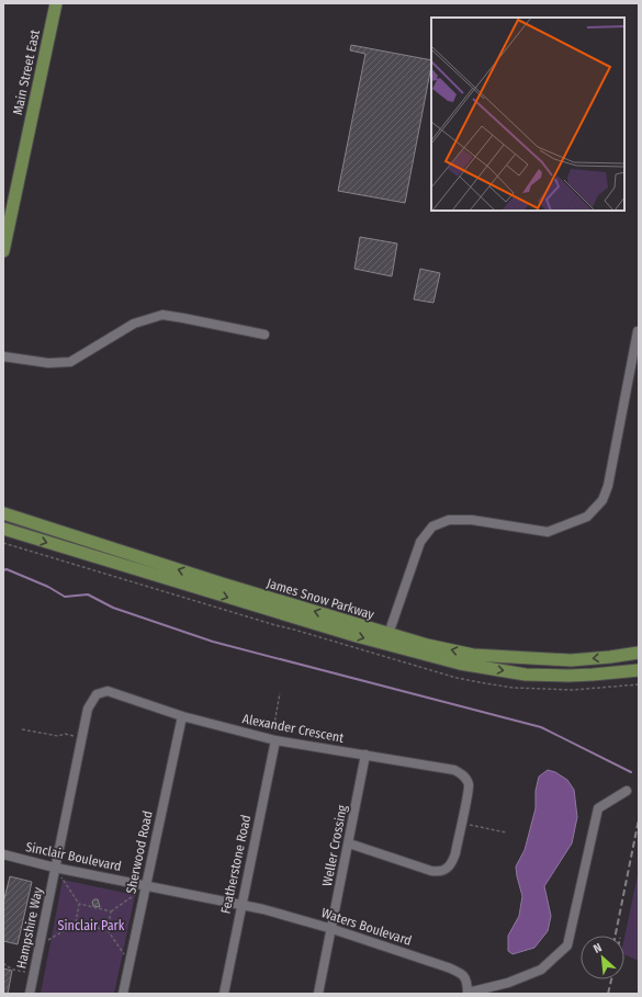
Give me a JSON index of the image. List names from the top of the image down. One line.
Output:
{"streets":{"main road":["Main Street East","James Snow Parkway"],"street":["Alexander Crescent","Weller Crossing","Sherwood Road","Sinclair Boulevard","Featherstone Road","Waters Boulevard","Hampshire Way"]},"crossings":[["Alexander Crescent","Weller Crossing"],["Alexander Crescent","Sherwood Road"],["Alexander Crescent","Sinclair Boulevard"],["Alexander Crescent","Featherstone Road"],["Alexander Crescent","Hampshire Way"],["Weller Crossing","Waters Boulevard"],["Sherwood Road","Sinclair Boulevard"],["Sinclair Boulevard","Featherstone Road"],["Sinclair Boulevard","Waters Boulevard"],["Sinclair Boulevard","Hampshire Way"],["Featherstone Road","Waters Boulevard"]],"parks":["Sinclair Park"],"north":"top left"}
